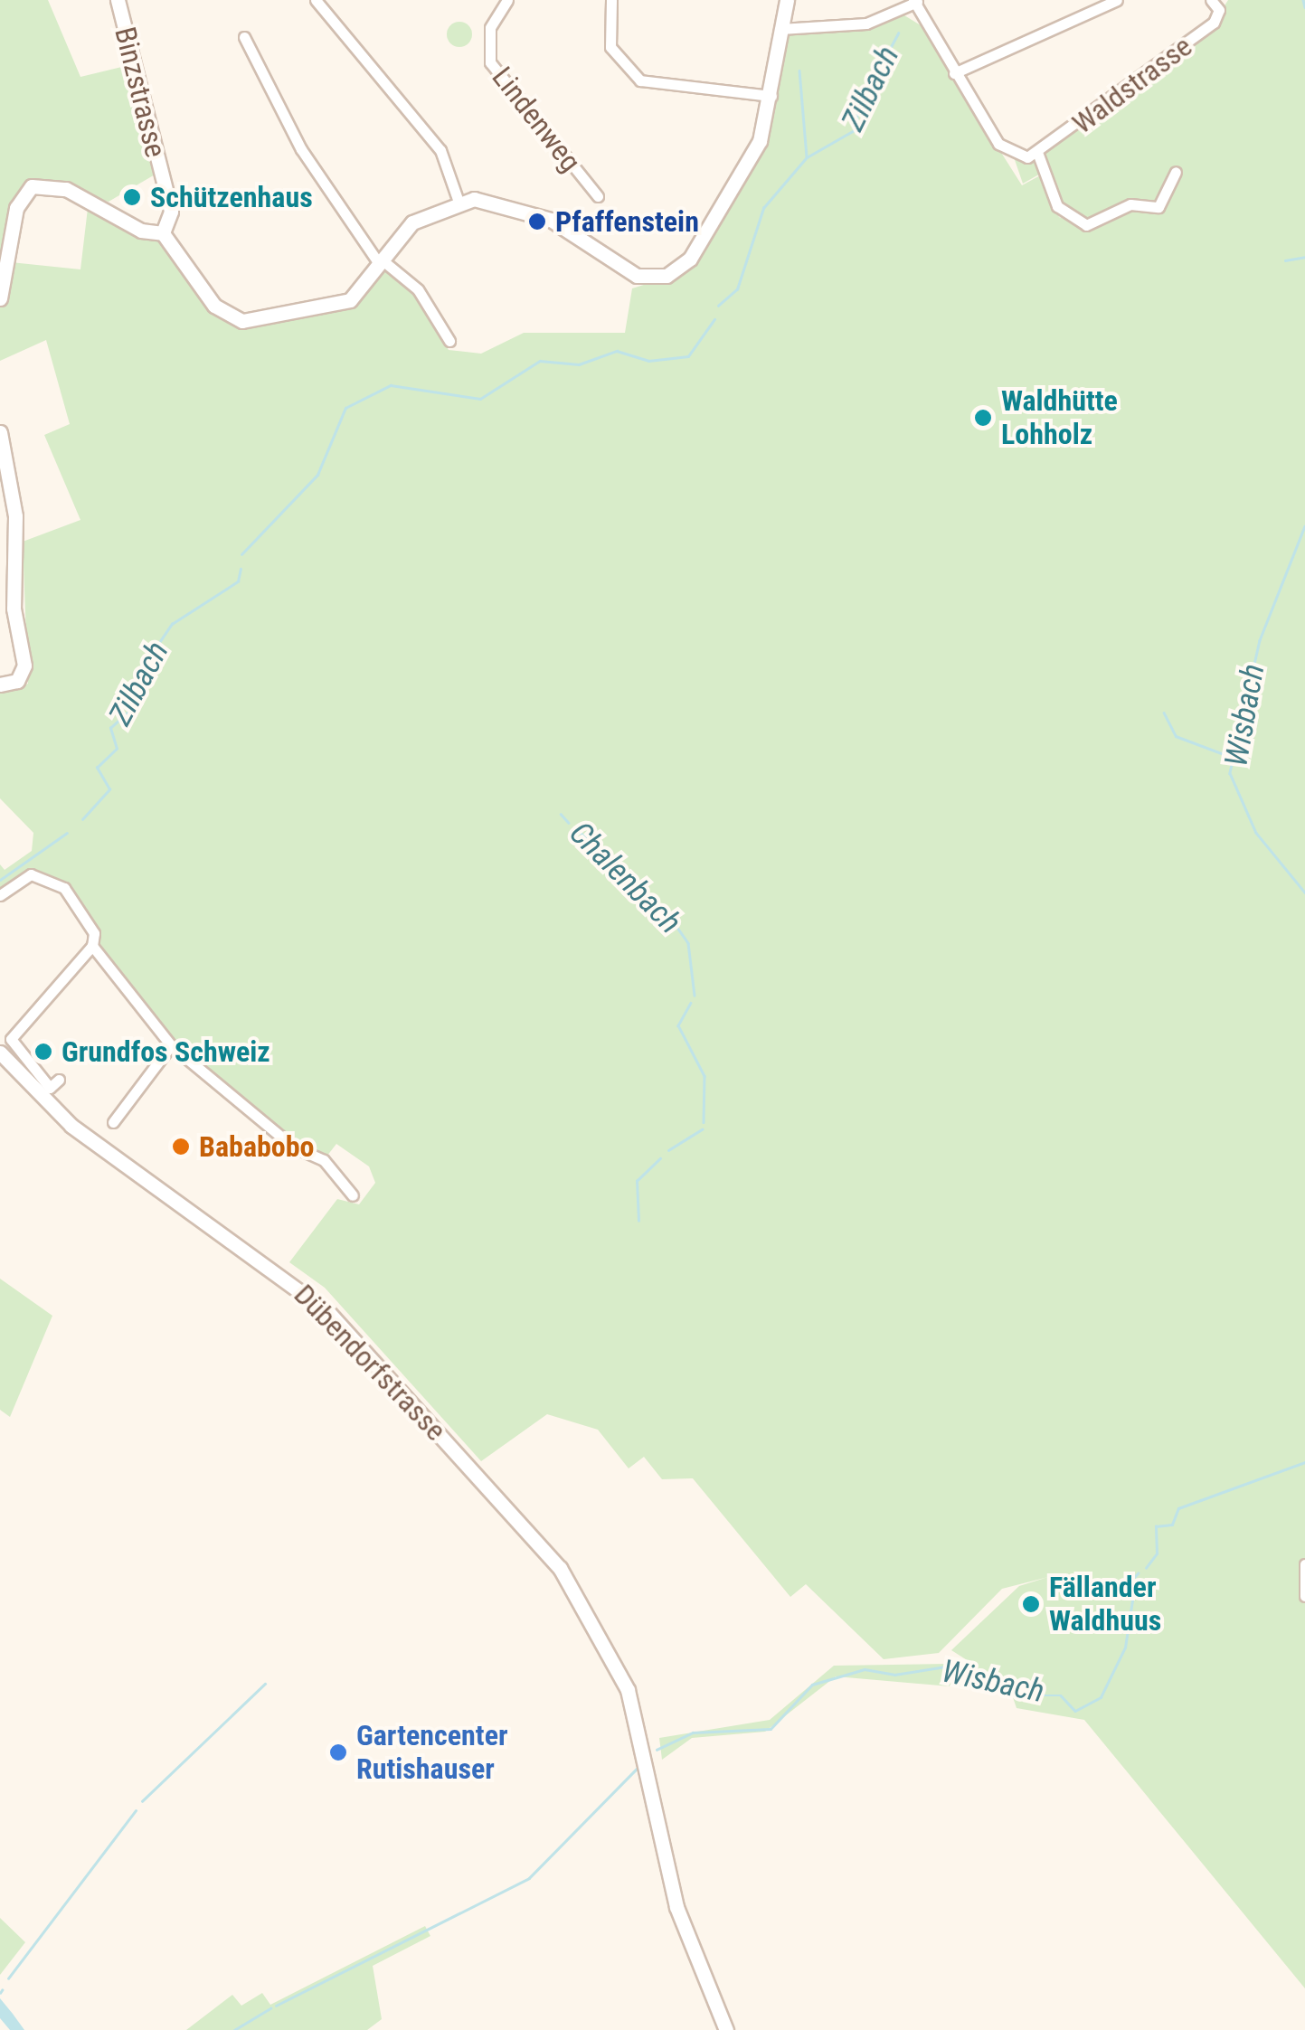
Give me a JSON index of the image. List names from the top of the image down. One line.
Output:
{"streets":{"main road":["Binzstrasse","Dübendorfstrasse"],"street":["Waldstrasse","Lindenweg"]},"water":["Zilbach","Wisbach","Chalenbach"],"places":["Schützenhaus","Pfaffenstein","Waldhütte Lohholz","Grundfos Schweiz","Bababobo","Fällander Waldhuus","Gartencenter Rutishauser"]}
